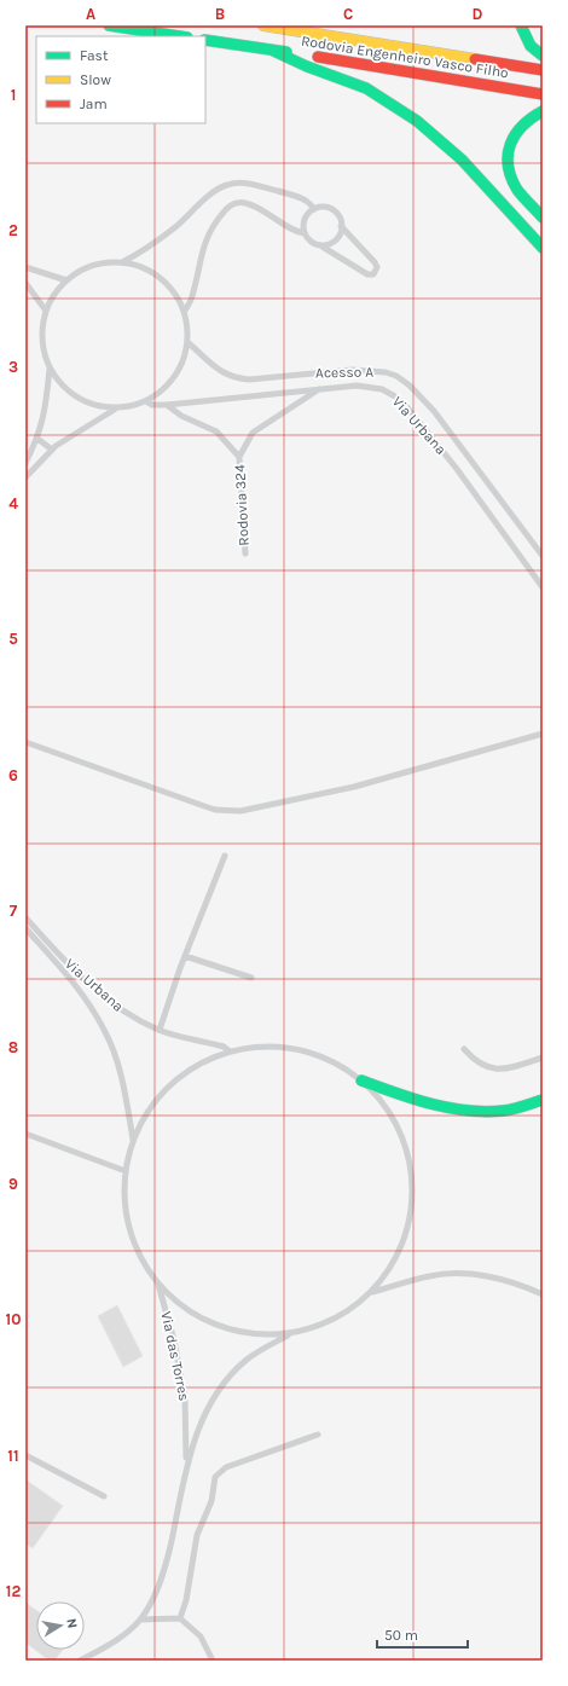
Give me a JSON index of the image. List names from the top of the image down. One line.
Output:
{"streets":{"highway":["Rodovia Engenheiro Vasco Filho"],"lane":["Acesso A","Via Urbana","Rodovia 324","Via das Torres"]},"crossings":[["Acesso A","Via Urbana"]],"legend":["Fast","Slow","Jam"],"scale_bar":"50 m","north":"right","grid":{"columns":["A","B","C","D"],"rows":["1","2","3","4","5","6","7","8","9","10","11","12"]}}
